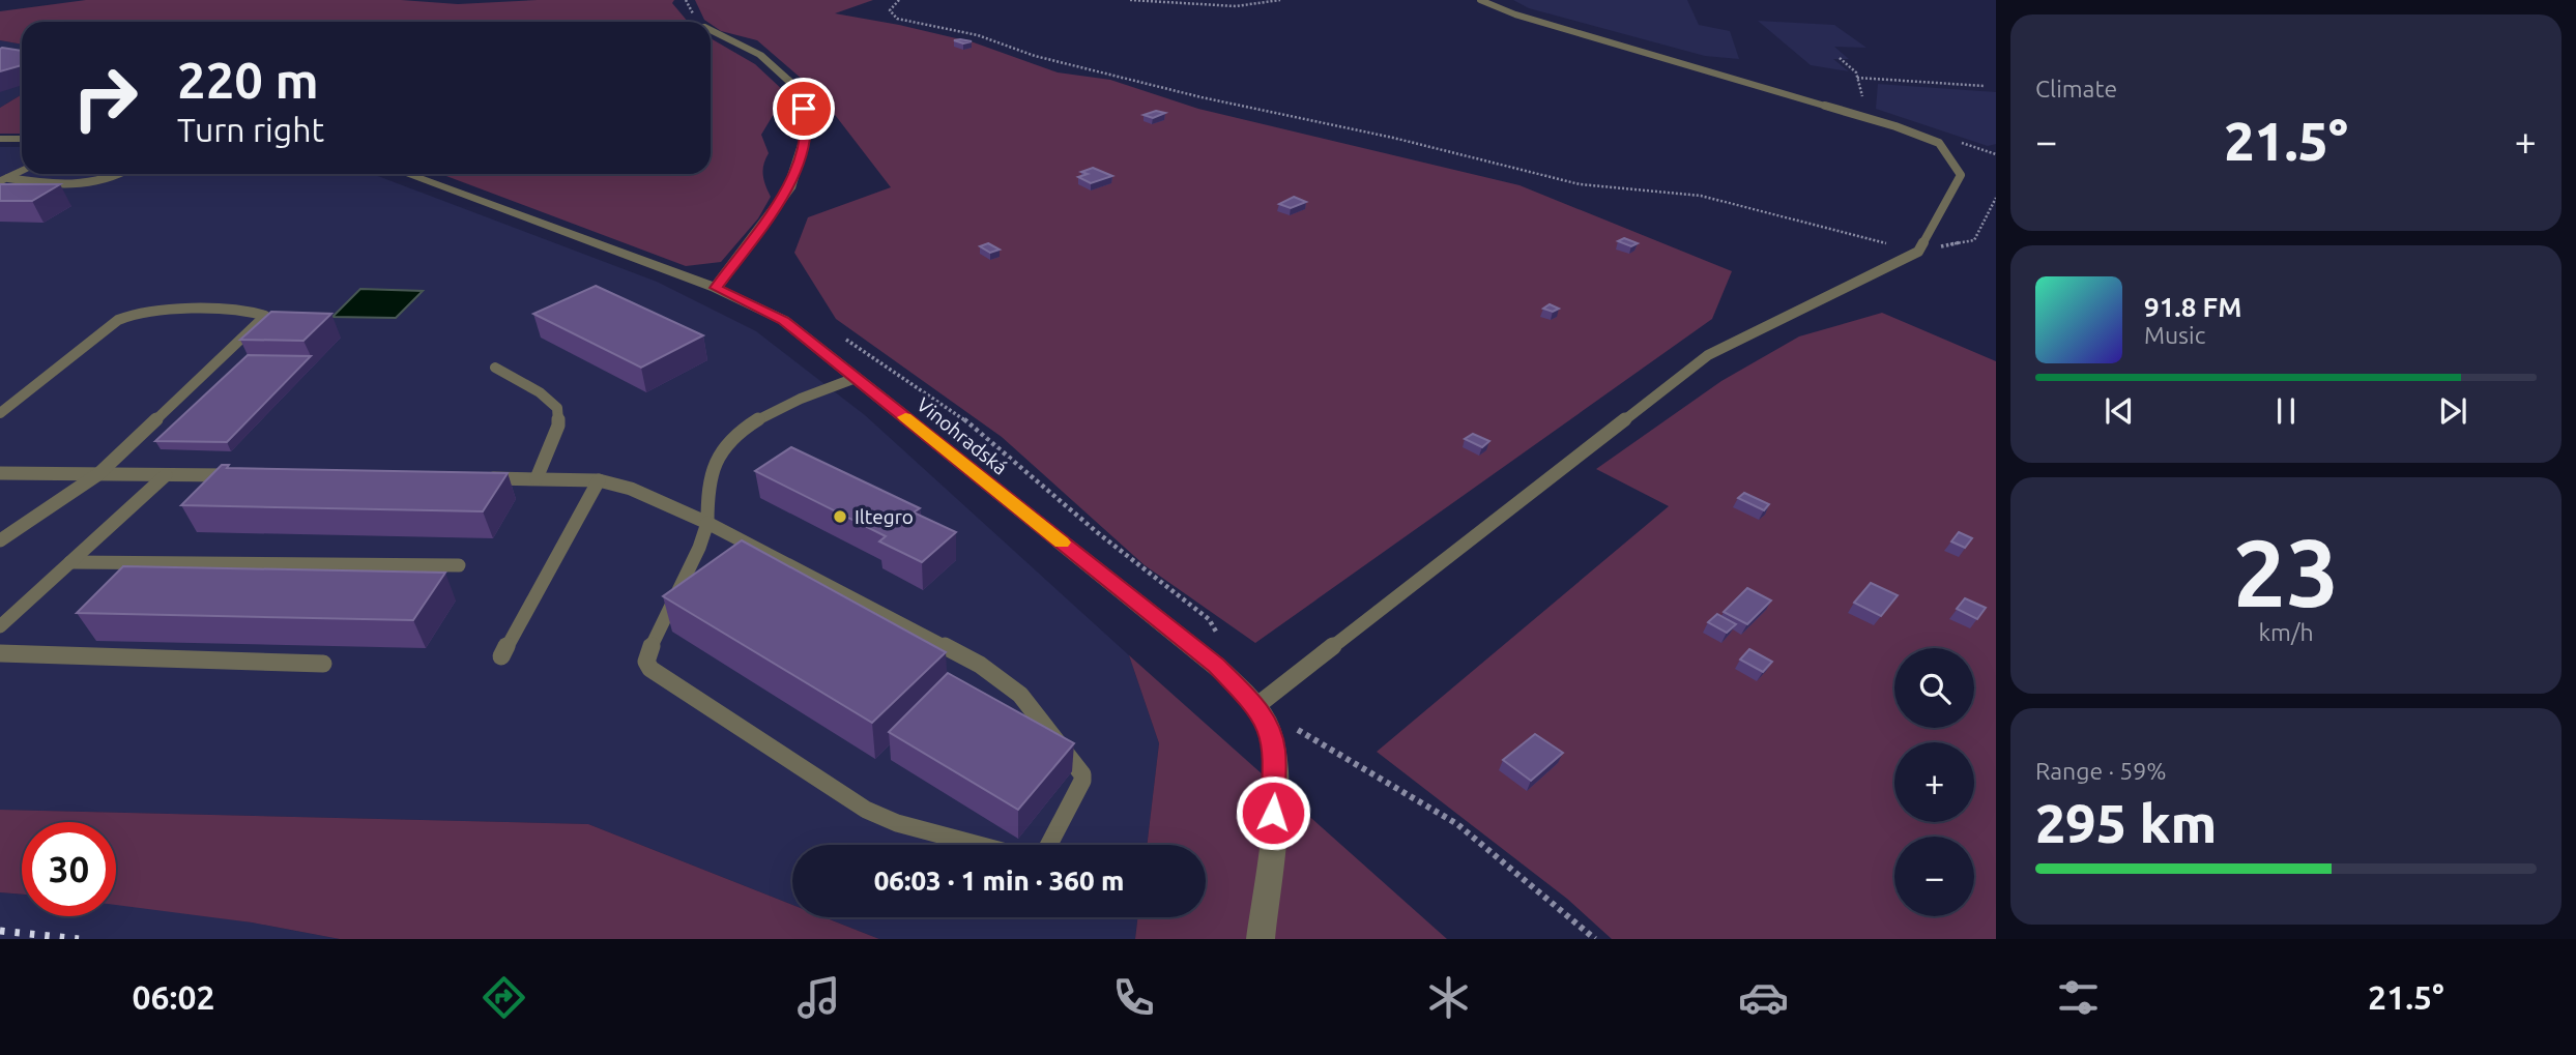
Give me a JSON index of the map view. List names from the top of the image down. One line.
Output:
{"streets":{"street":["Vinohradská"]},"places":["Iltegro"],"page":{"tile":["Climate",["23","km/h"],["Range · 59%","295 km"]],"turn":["220 m","Turn right"],"heat":["−","21.5°","+"],"song":["91.8 FM","Music"],"map_buttons":["+","−"],"limit":"30","trip":"06:03 · 1 min · 360 m","tabs":["06:02","21.5°"]}}
